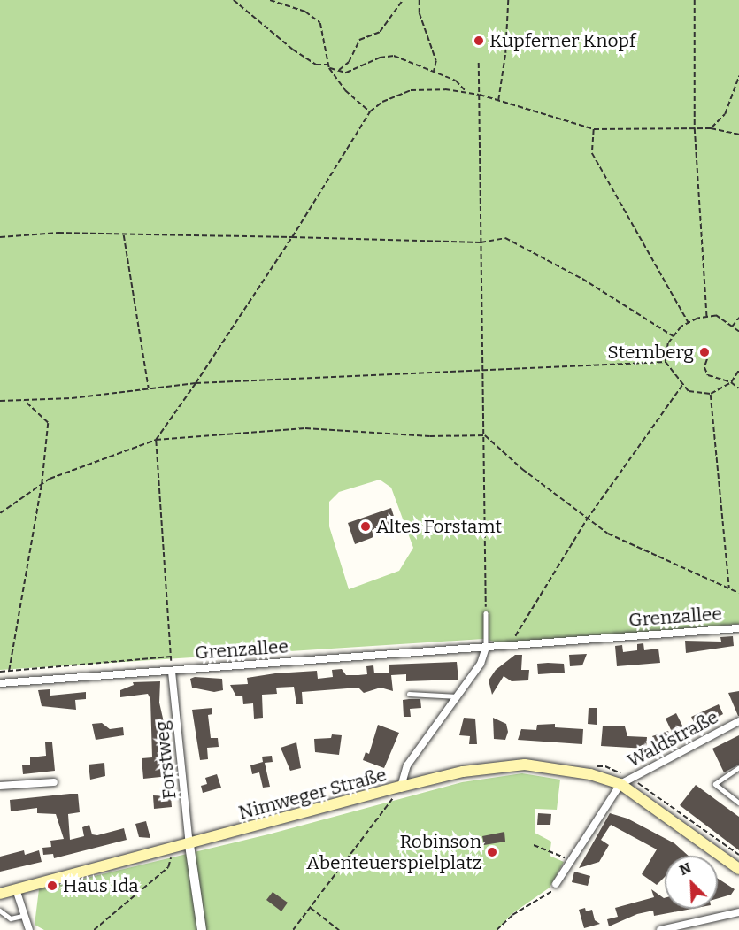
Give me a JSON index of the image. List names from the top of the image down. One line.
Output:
{"streets":{"main road":["Nimweger Straße"],"street":["Grenzallee","Waldstraße","Forstweg"]},"crossings":[["Grenzallee","Forstweg"],["Waldstraße","Nimweger Straße"],["Forstweg","Nimweger Straße"]],"places":["Kupferner Knopf","Sternberg","Altes Forstamt","Robinson Abenteuerspielplatz","Haus Ida"],"north":"top left"}
